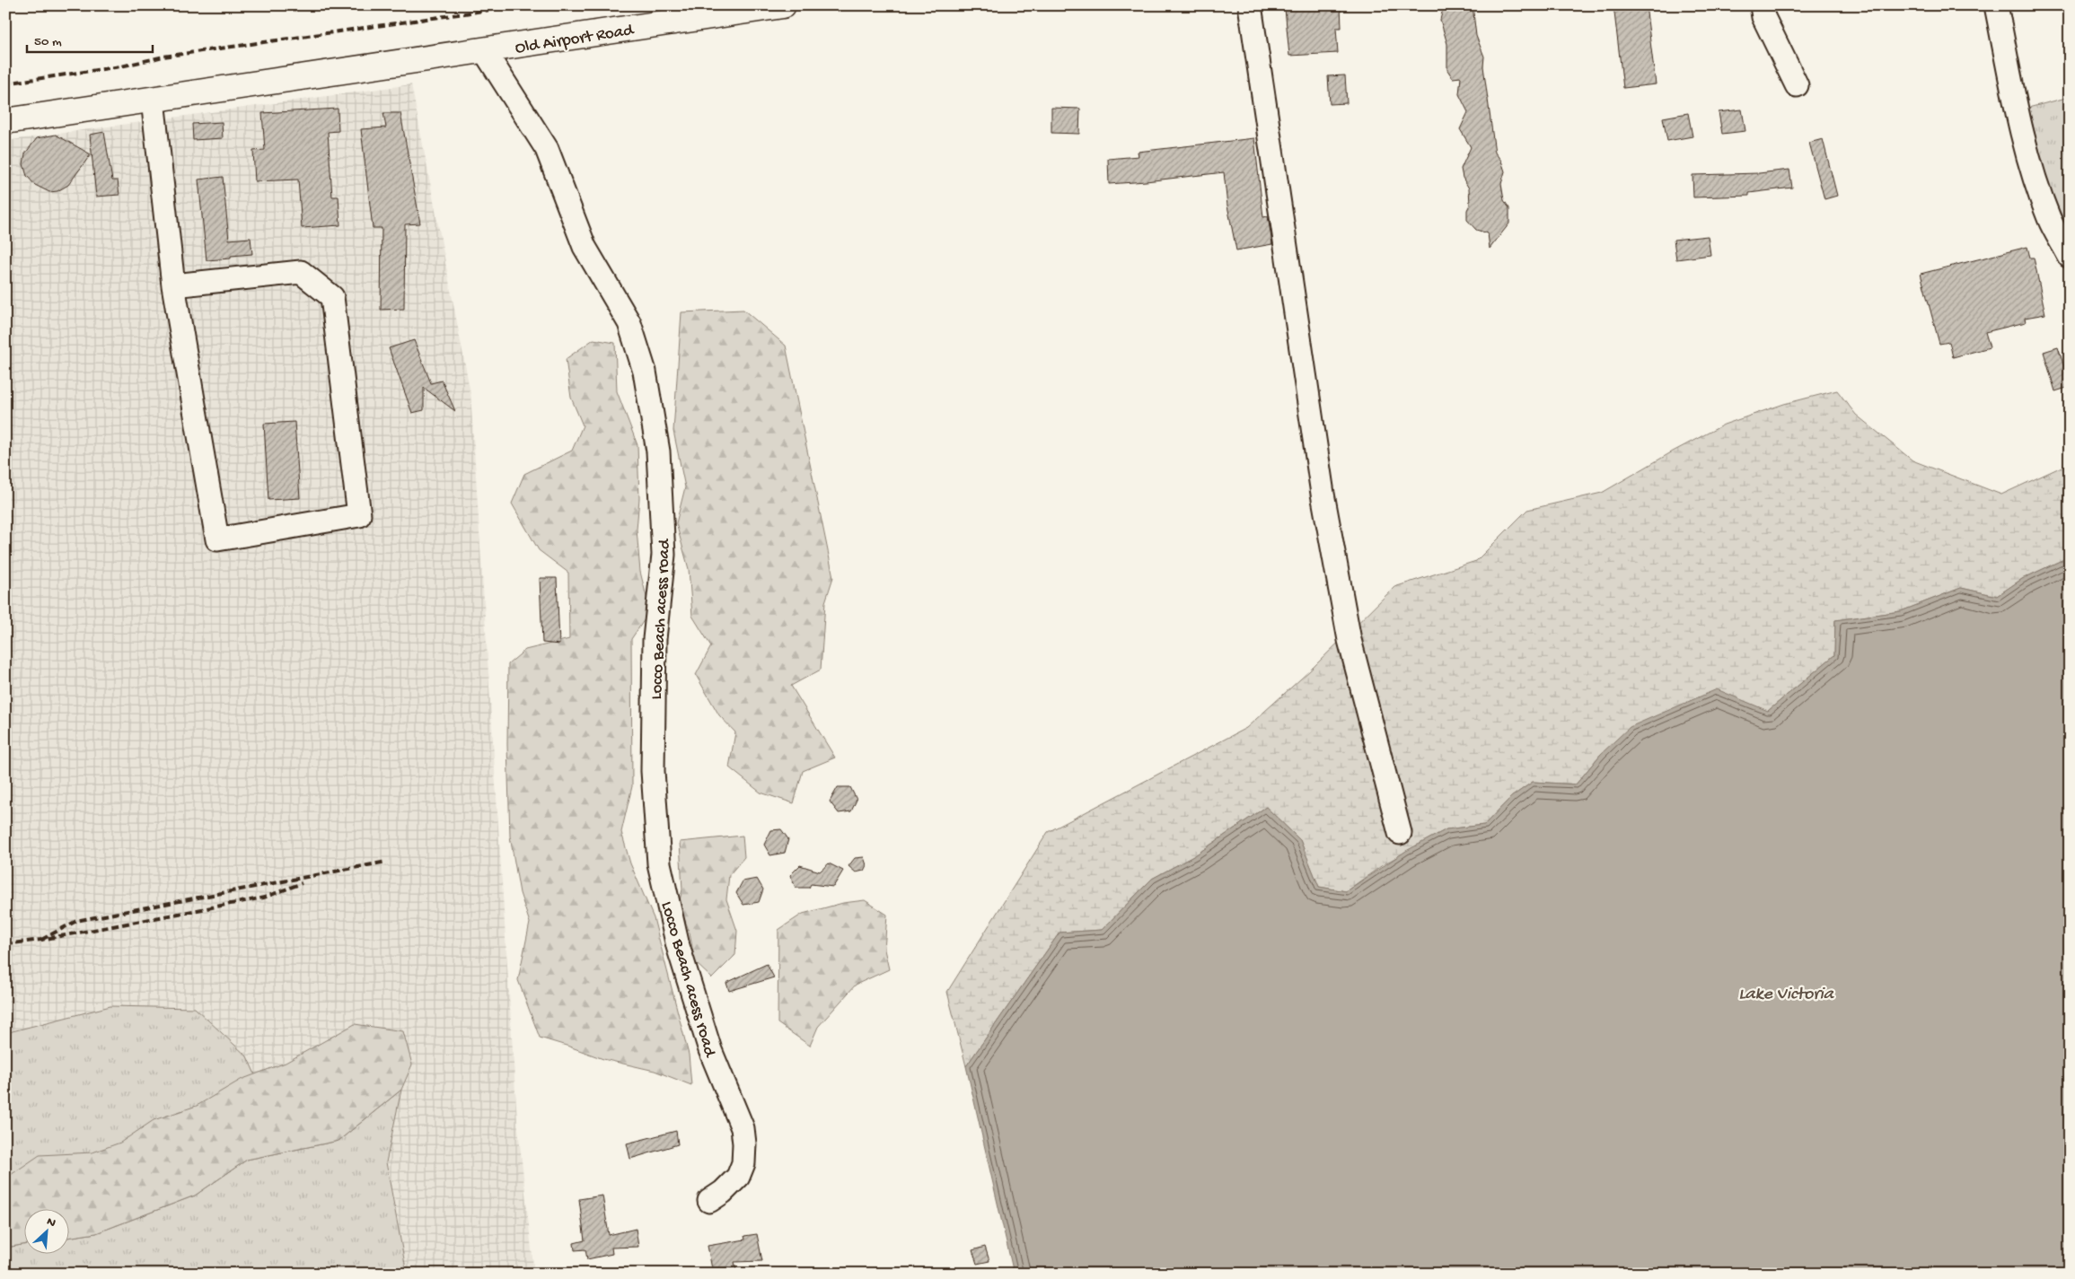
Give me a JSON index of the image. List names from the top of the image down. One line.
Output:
{"streets":{"main road":["Old Airport Road"],"street":["Locco Beach acess road"]},"crossings":[["Old Airport Road","Locco Beach acess road"]],"water":["Lake Victoria"],"scale_bar":"50 m","north":"top right"}
